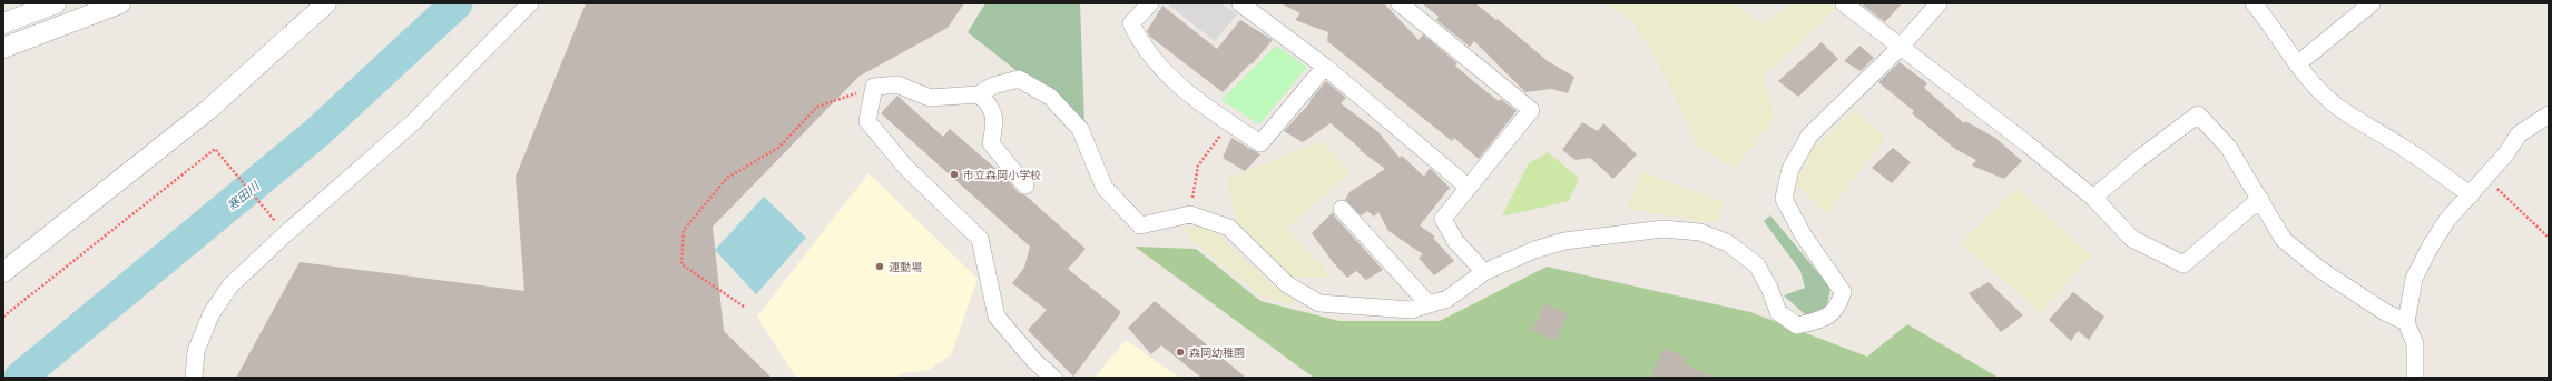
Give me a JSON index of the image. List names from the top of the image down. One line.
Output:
{"water":["寒田川"],"places":["市立森岡小学校","運動場","森岡幼稚園"]}
